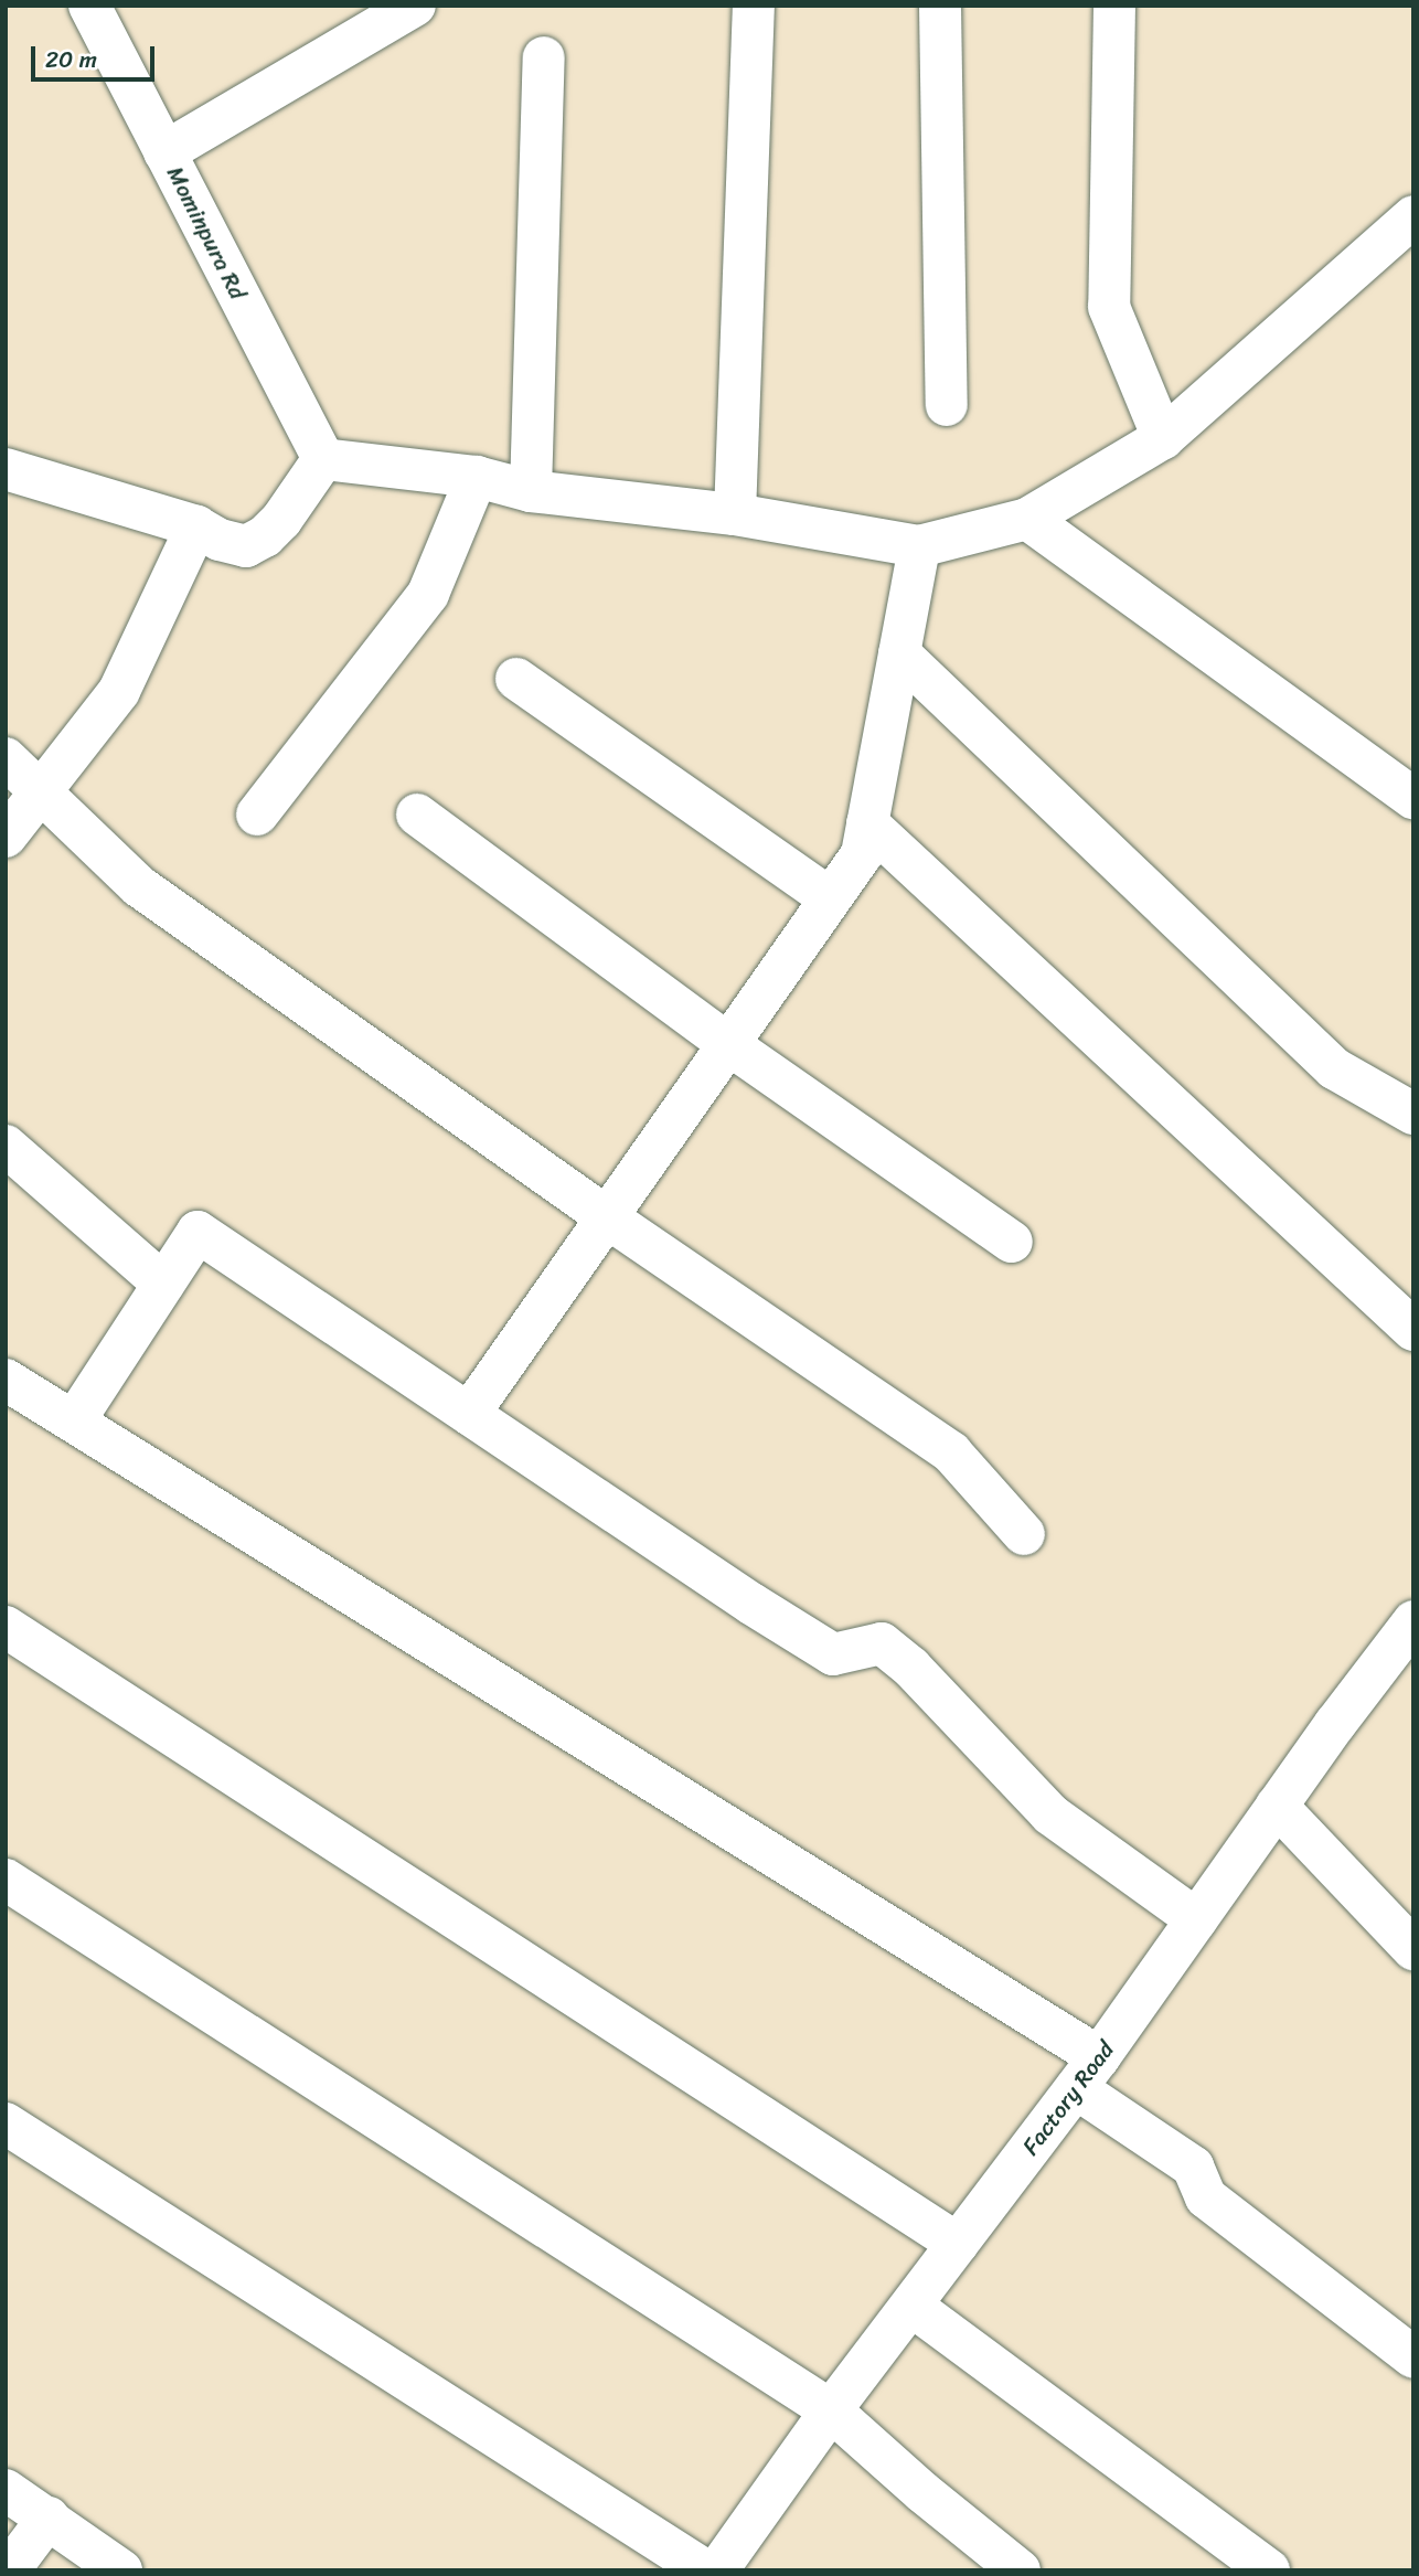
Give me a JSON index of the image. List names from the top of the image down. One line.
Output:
{"streets":{"street":["Mominpura Rd","Factory Road"]},"scale_bar":"20 m"}
